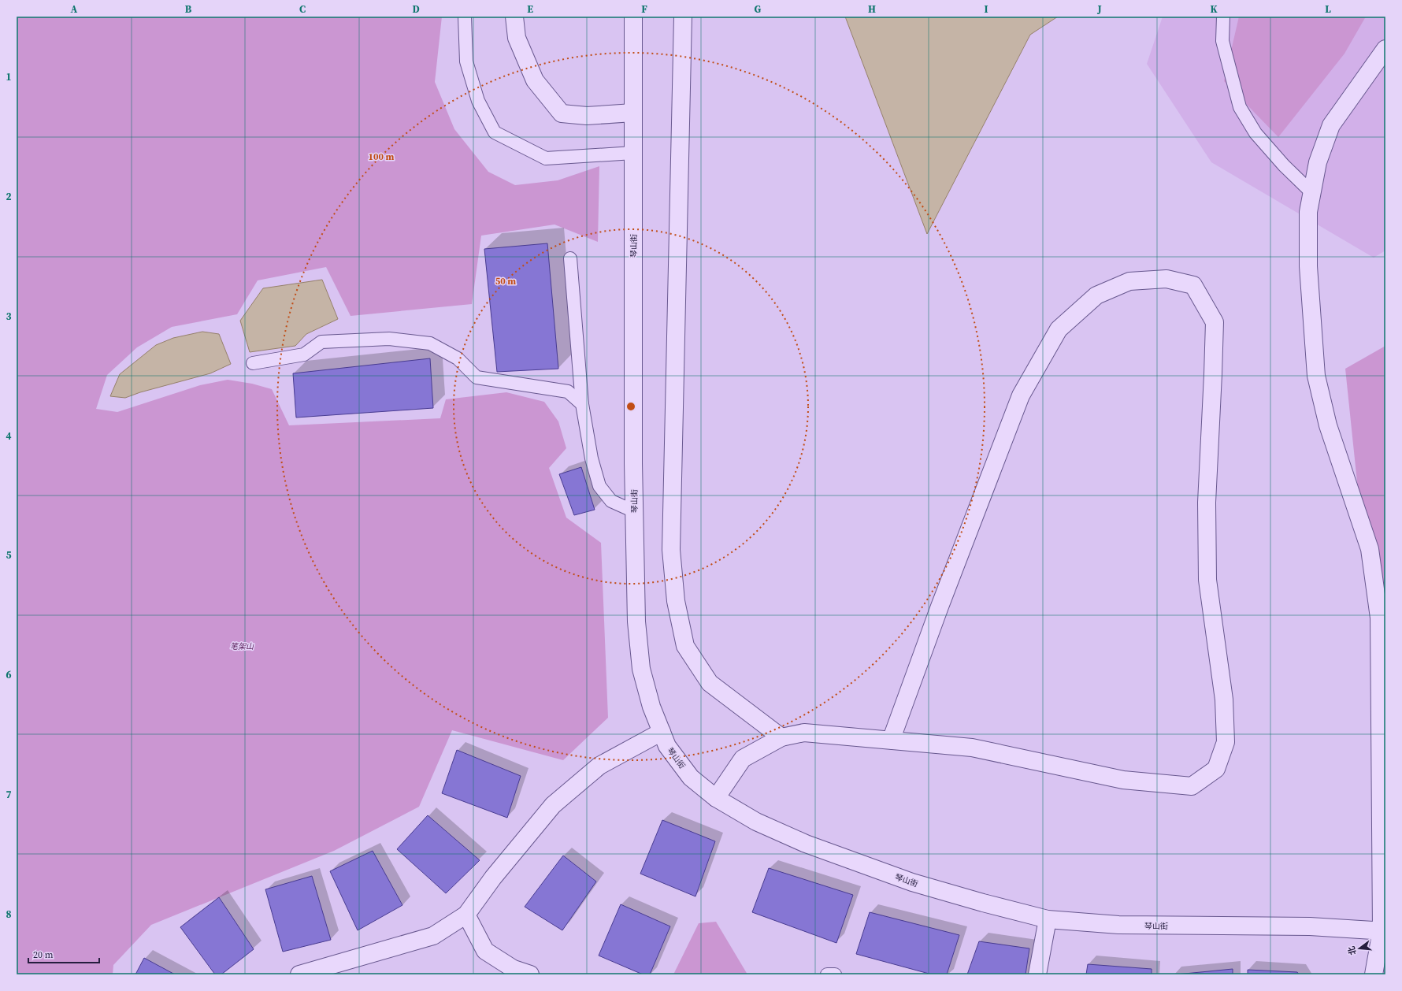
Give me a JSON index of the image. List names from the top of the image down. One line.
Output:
{"streets":{"street":["琴山街"]},"parks":["笔架山"],"scale_bar":"20 m","north":"left","grid":{"columns":["A","B","C","D","E","F","G","H","I","J","K","L"],"rows":["1","2","3","4","5","6","7","8"]},"rings":["100 m","50 m"]}
